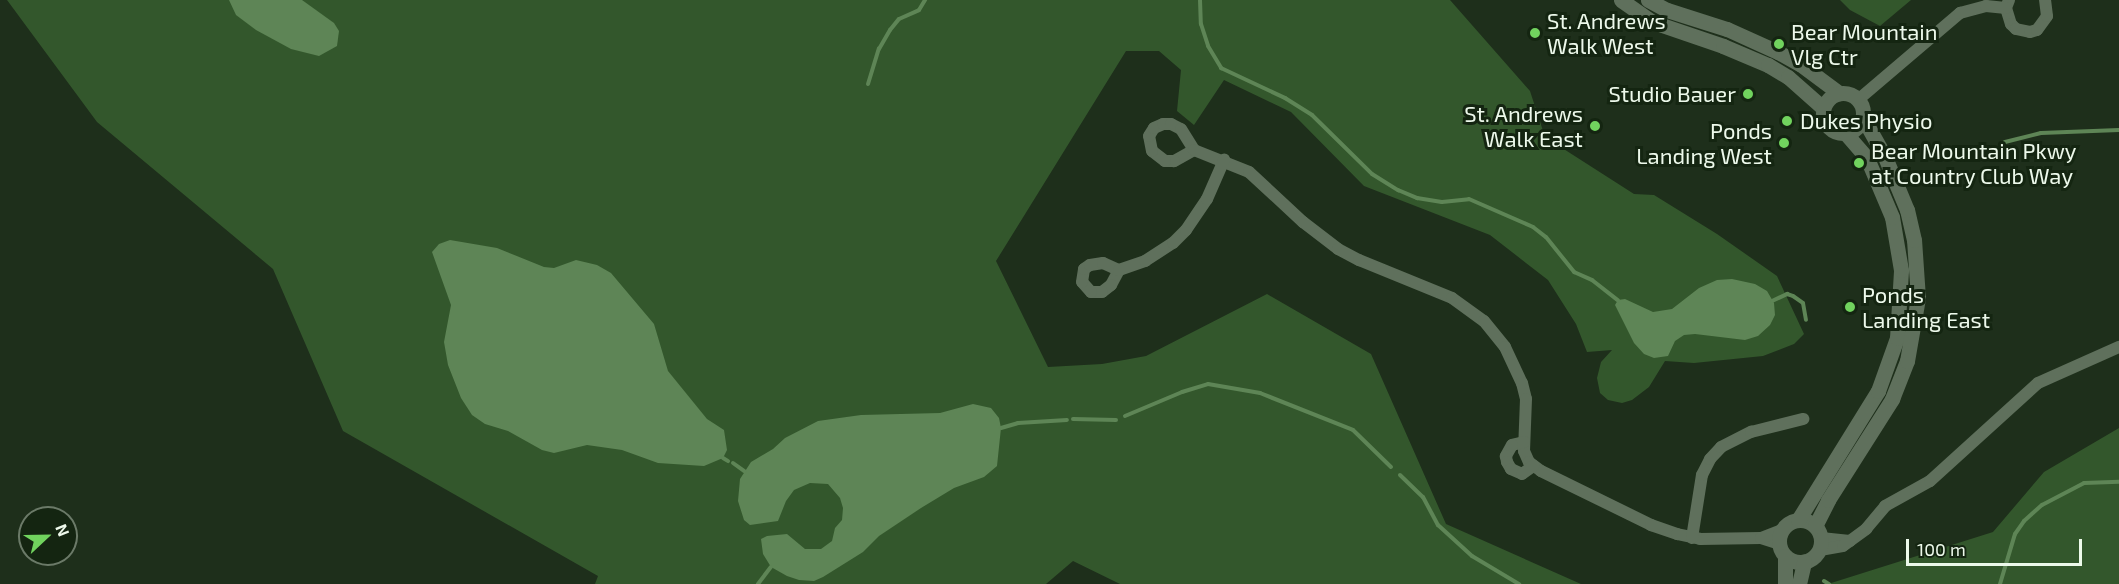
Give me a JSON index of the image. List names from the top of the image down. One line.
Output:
{"places":["St. Andrews Walk West","Bear Mountain Vlg Ctr","Studio Bauer","Dukes Physio","St. Andrews Walk East","Ponds Landing West","Bear Mountain Pkwy at Country Club Way","Ponds Landing East"],"scale_bar":"100 m","north":"right"}
